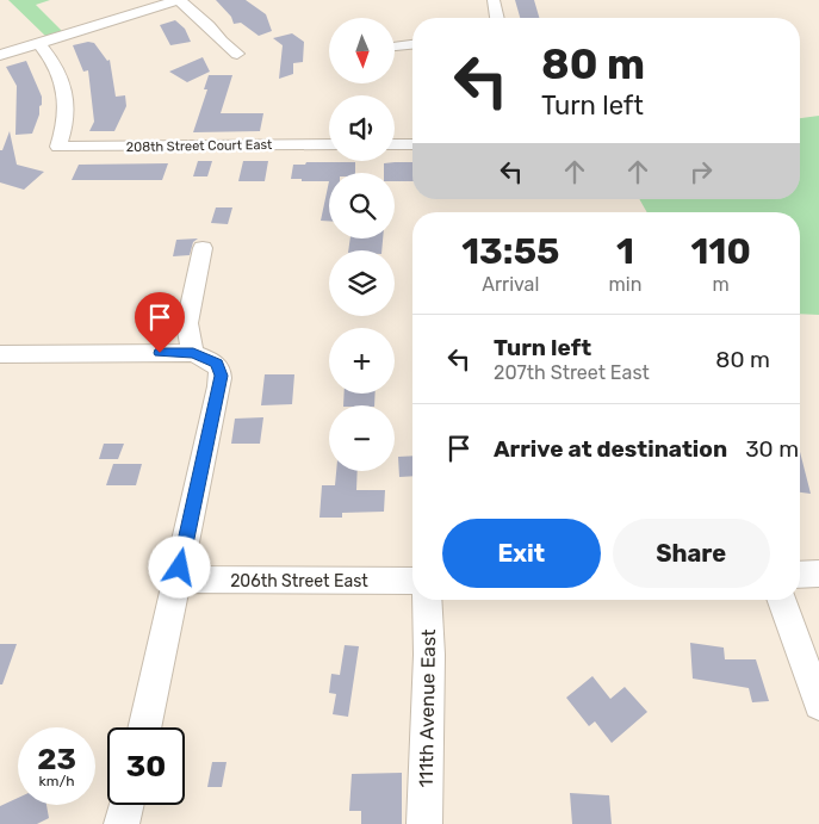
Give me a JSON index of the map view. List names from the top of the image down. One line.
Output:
{"streets":{"street":["208th Street Court East","206th Street East","111th Avenue East"]},"north":"bottom","page":{"map_buttons":["+","−"],"turn":["80 m","Turn left"],"eta":["13:55","Arrival","1","min","110","m"],"list":[{"name":"Turn left","note":"207th Street East","value":"80 m"},{"name":"Arrive at destination","value":"30 m"}],"buttons":["Exit","Share"],"speed":"23 km/h","limit":"30"}}
